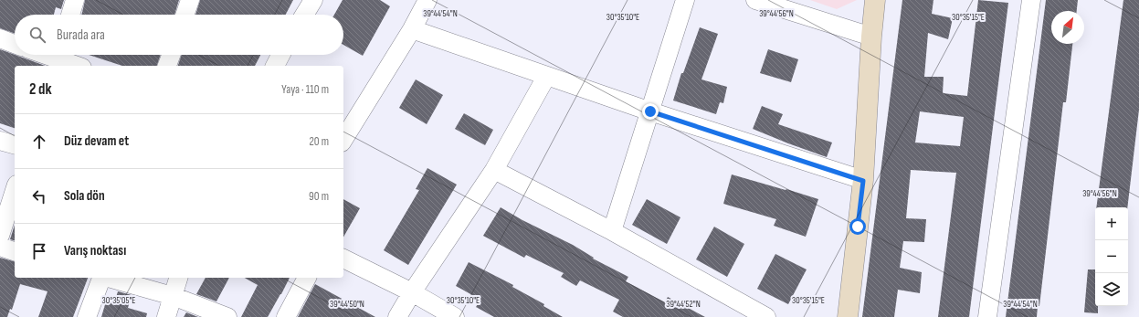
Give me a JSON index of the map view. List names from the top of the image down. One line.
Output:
{"north":"top right","page":{"search":"Burada ara","heading":["2 dk","Yaya · 110 m"],"list":[["Düz devam et","20 m"],["Sola dön","90 m"],"Varış noktası"],"map_buttons":["+","−"]},"coordinates":["39°44'54\"N","39°44'56\"N","30°35'10\"E","30°35'15\"E","30°35'05\"E","39°44'50\"N","39°44'52\"N"]}
